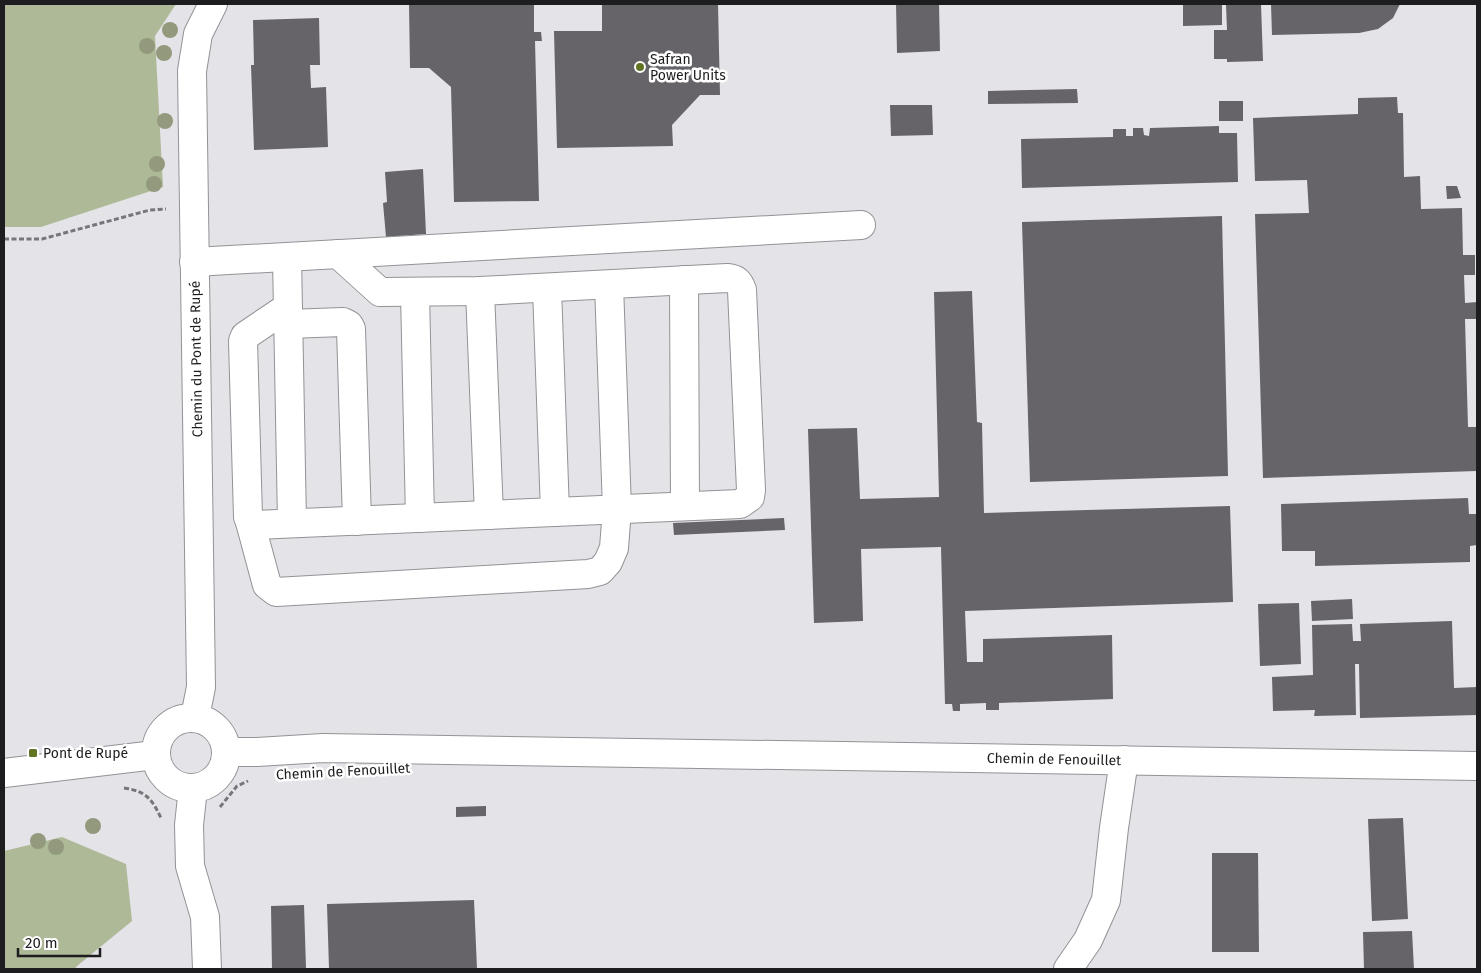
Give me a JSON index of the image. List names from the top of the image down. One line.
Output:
{"streets":{"street":["Chemin du Pont de Rupé","Chemin de Fenouillet"]},"crossings":[["Chemin du Pont de Rupé","Chemin de Fenouillet"]],"places":{"other":["Safran Power Units"],"transit":["Pont de Rupé"]},"scale_bar":"20 m"}
